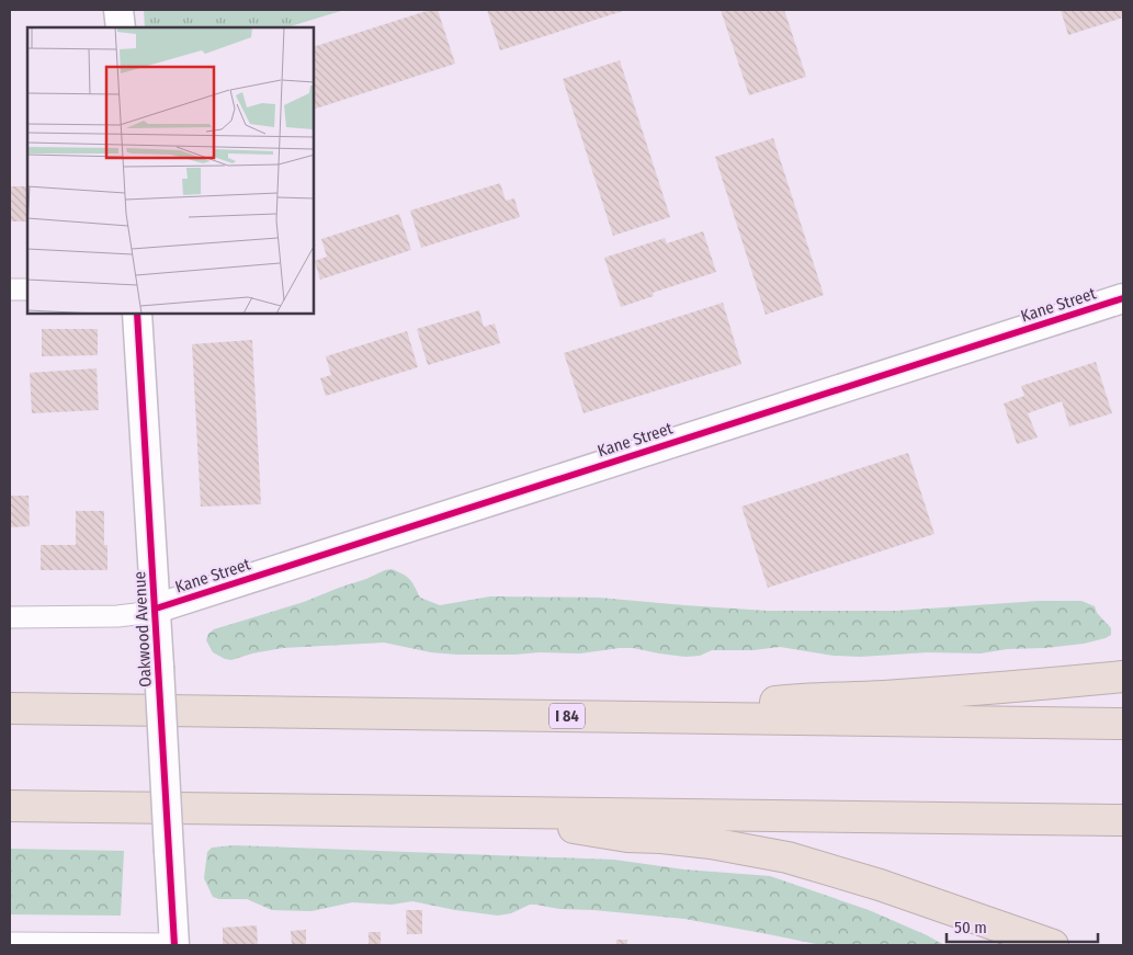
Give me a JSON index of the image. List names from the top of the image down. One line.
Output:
{"streets":{"highway":["I 84"],"street":["Kane Street","Oakwood Avenue"]},"crossings":[["Kane Street","Oakwood Avenue"]],"scale_bar":"50 m"}
